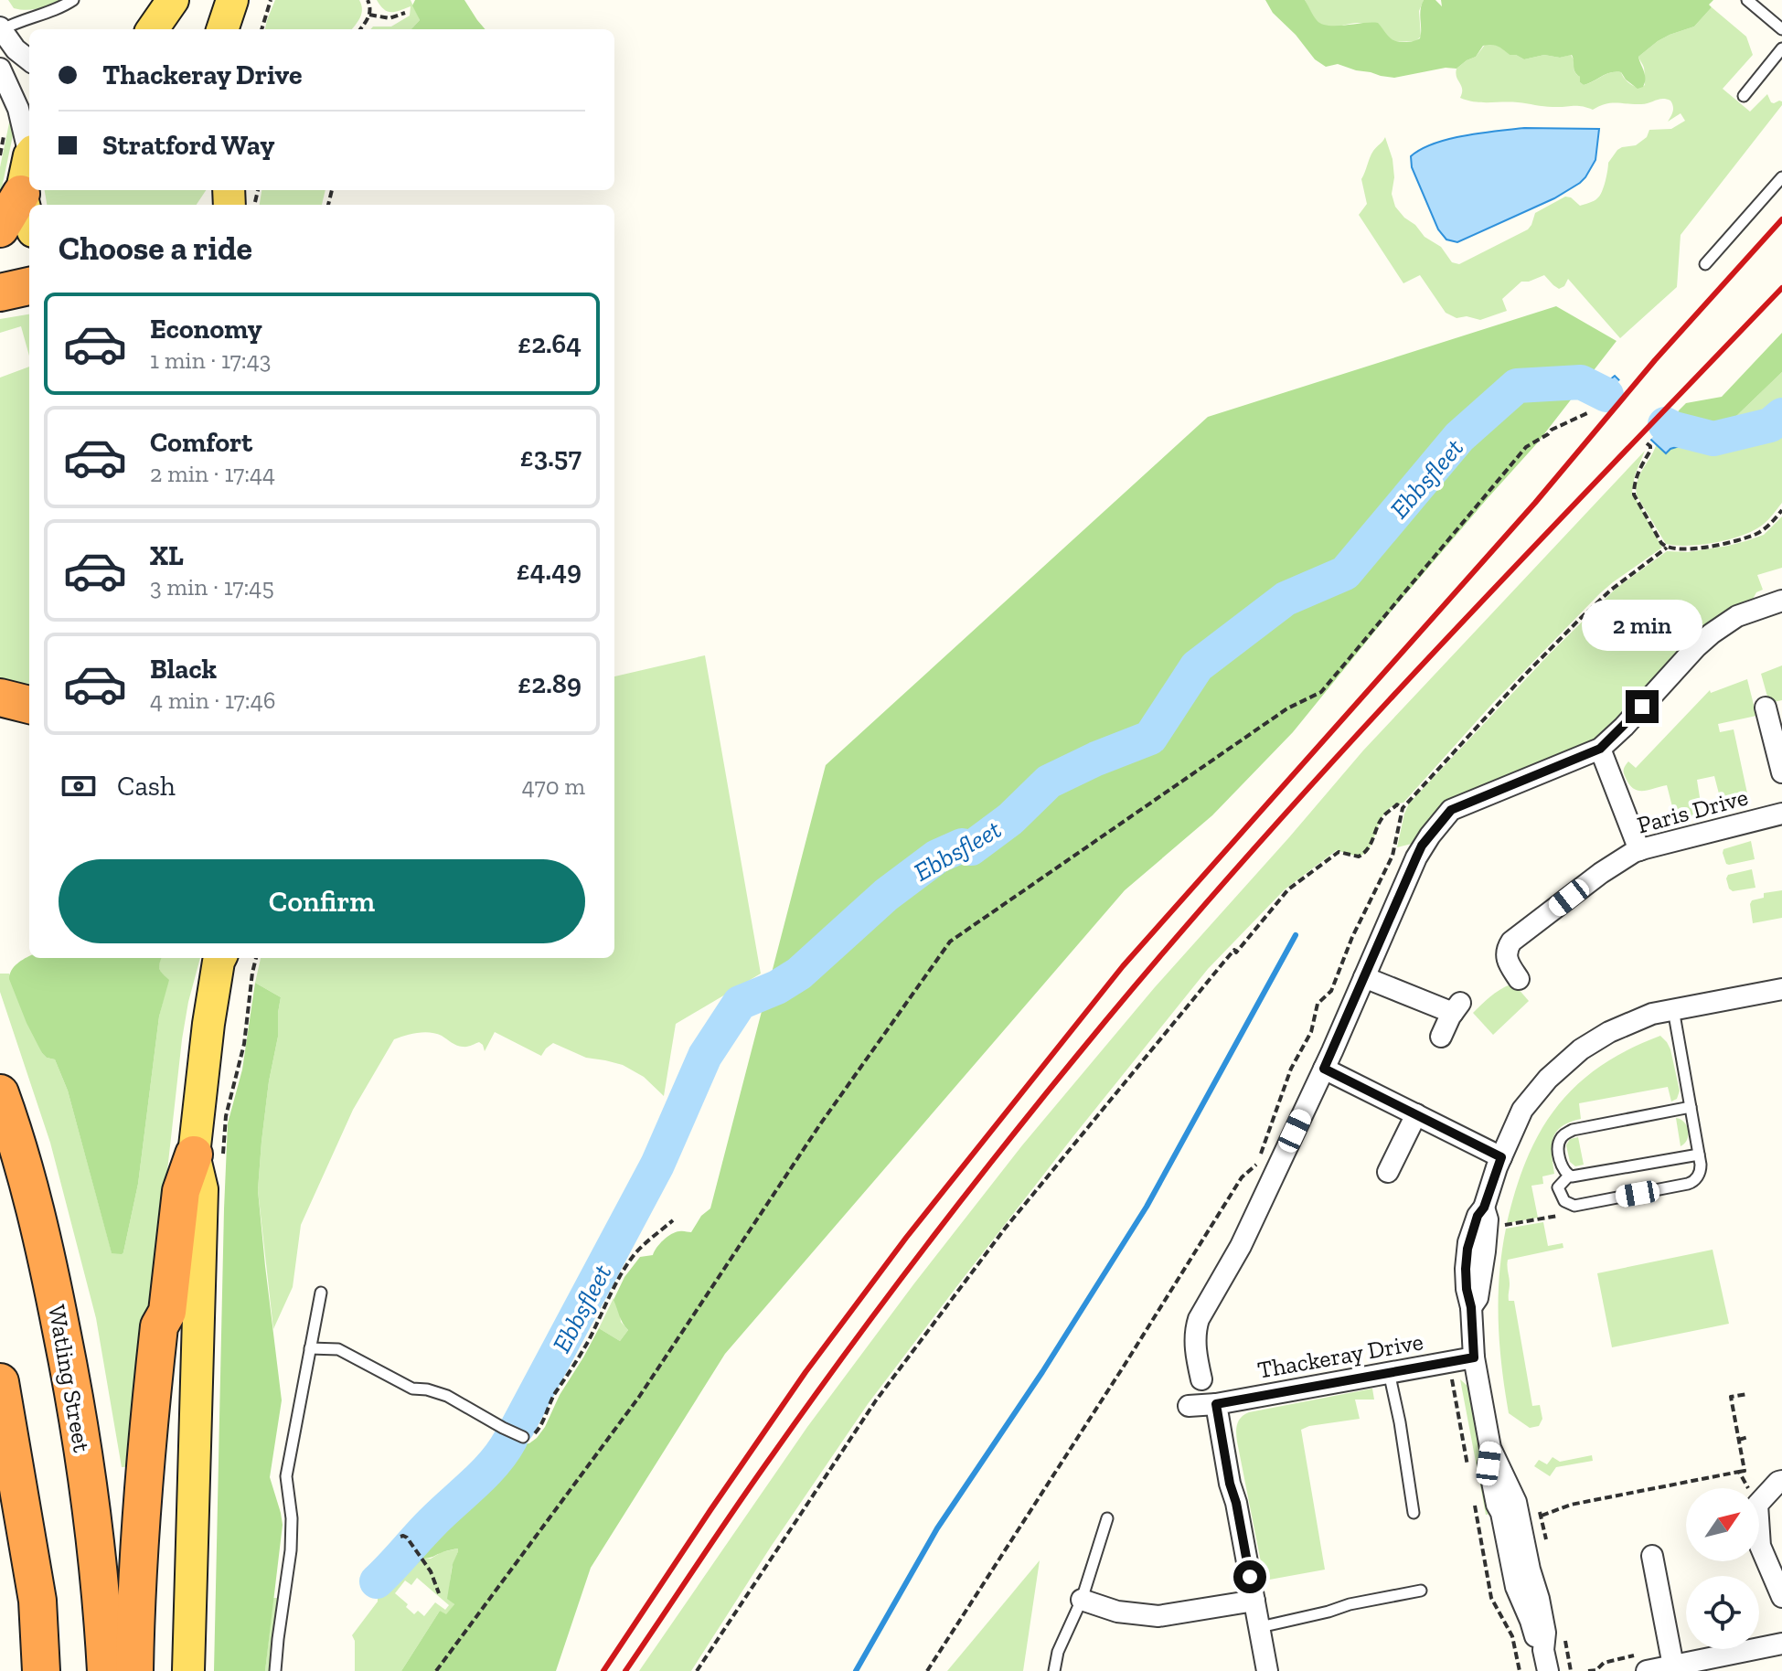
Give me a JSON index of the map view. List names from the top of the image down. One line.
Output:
{"streets":{"highway":["Watling Street"],"street":["Paris Drive","Thackeray Drive"]},"water":["Ebbsfleet"],"north":"top right","page":{"banner":["Thackeray Drive","Stratford Way"],"heading":"Choose a ride","list":[{"name":"Economy","note":"1 min · 17:43","value":"£2.64"},{"name":"Comfort","note":"2 min · 17:44","value":"£3.57"},{"name":"XL","note":"3 min · 17:45","value":"£4.49"},{"name":"Black","note":"4 min · 17:46","value":"£2.89"}],"bubble":"2 min","pay":["Cash","470 m"],"buttons":"Confirm"}}
